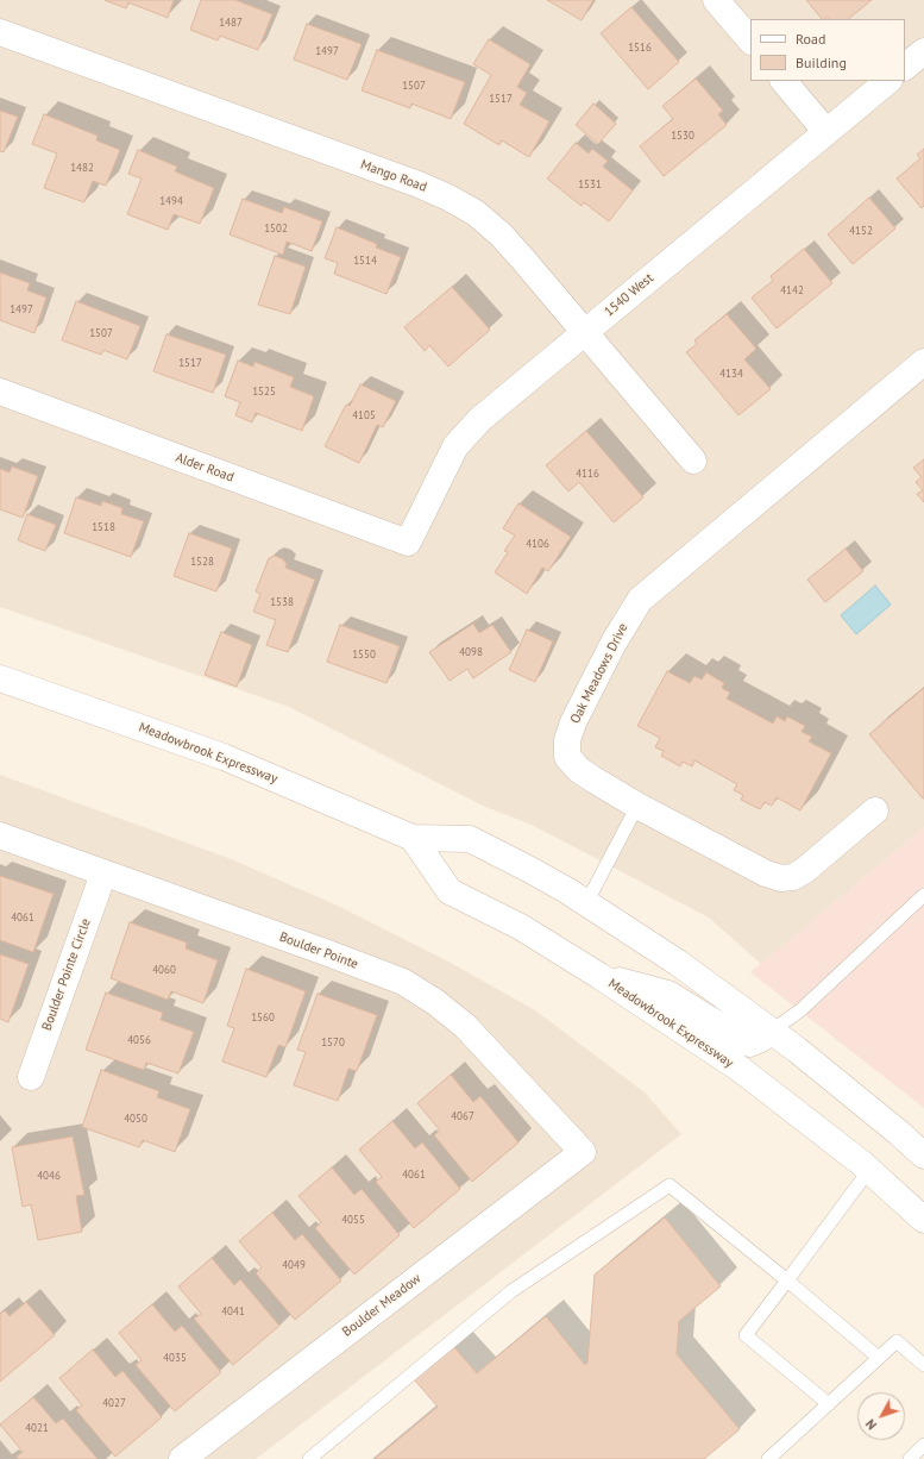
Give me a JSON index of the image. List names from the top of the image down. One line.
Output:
{"streets":{"street":["Mango Road","1540 West","Alder Road","Oak Meadows Drive","Meadowbrook Expressway","Boulder Pointe","Boulder Pointe Circle","Boulder Meadow"]},"crossings":[["Mango Road","1540 West"],["1540 West","Alder Road"],["Boulder Pointe","Boulder Pointe Circle"],["Boulder Pointe","Boulder Meadow"]],"house_numbers":["1487","1516","1497","1507","1517","1530","1482","1531","1494","1502","4152","1514","4142","1497","1507","1517","4134","1525","4105","4116","1518","4106","1528","1538","4098","1550","4061","4060","1560","4056","1570","4067","4050","4061","4046","4055","4049","4041","4035","4027","4021"],"legend":["Road","Building"],"north":"bottom left"}
